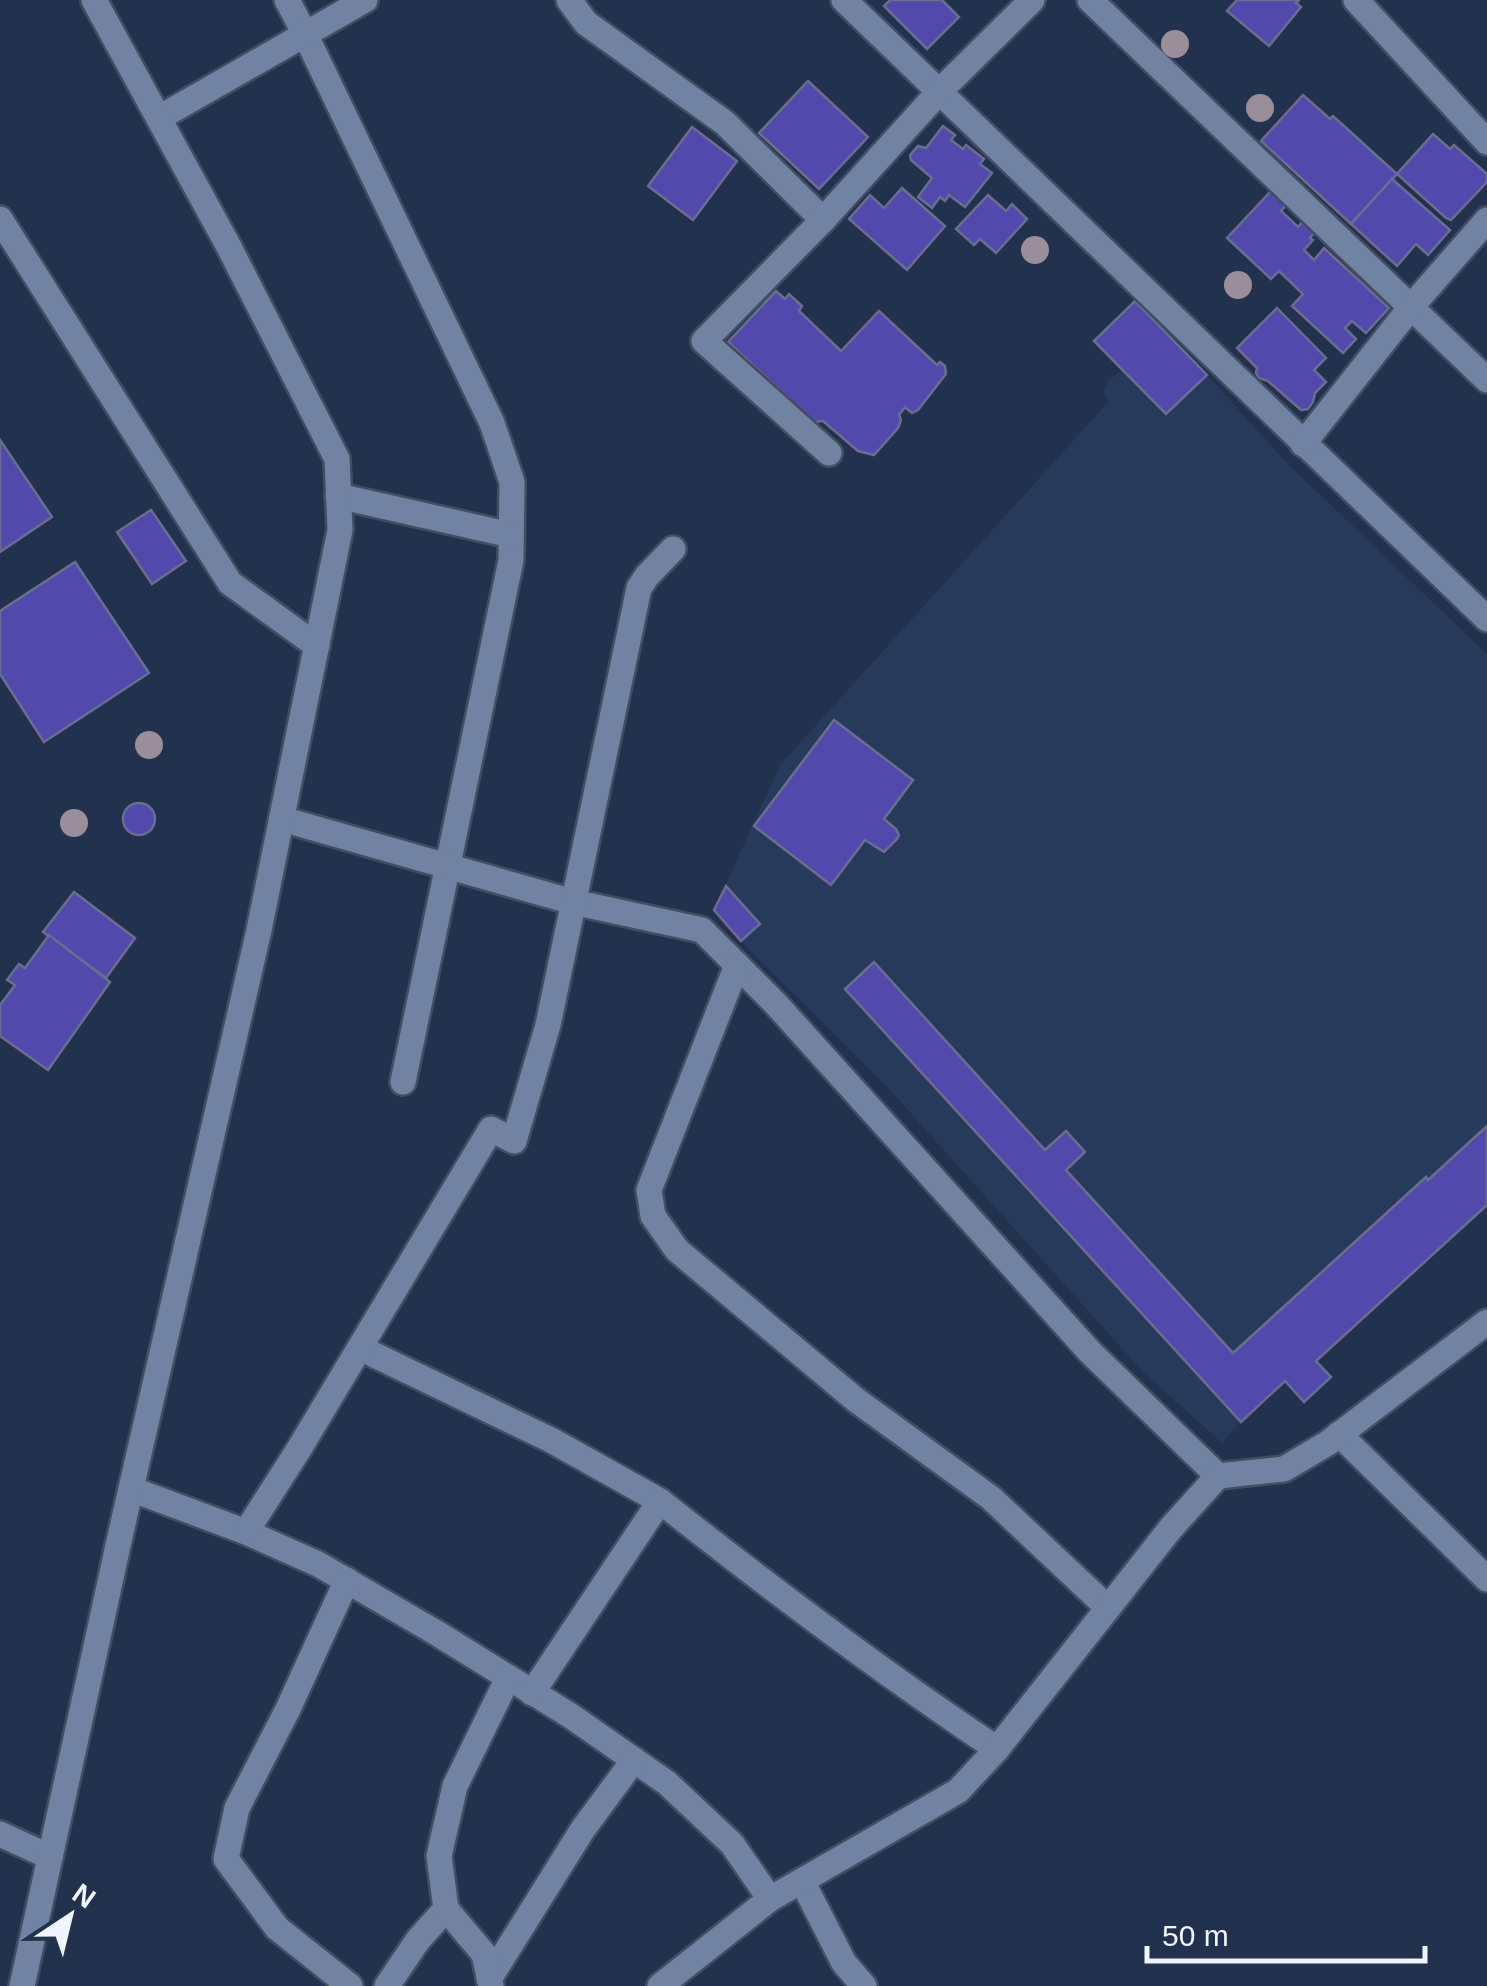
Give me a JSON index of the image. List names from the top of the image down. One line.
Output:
{"scale_bar":"50 m","north":"top right"}
